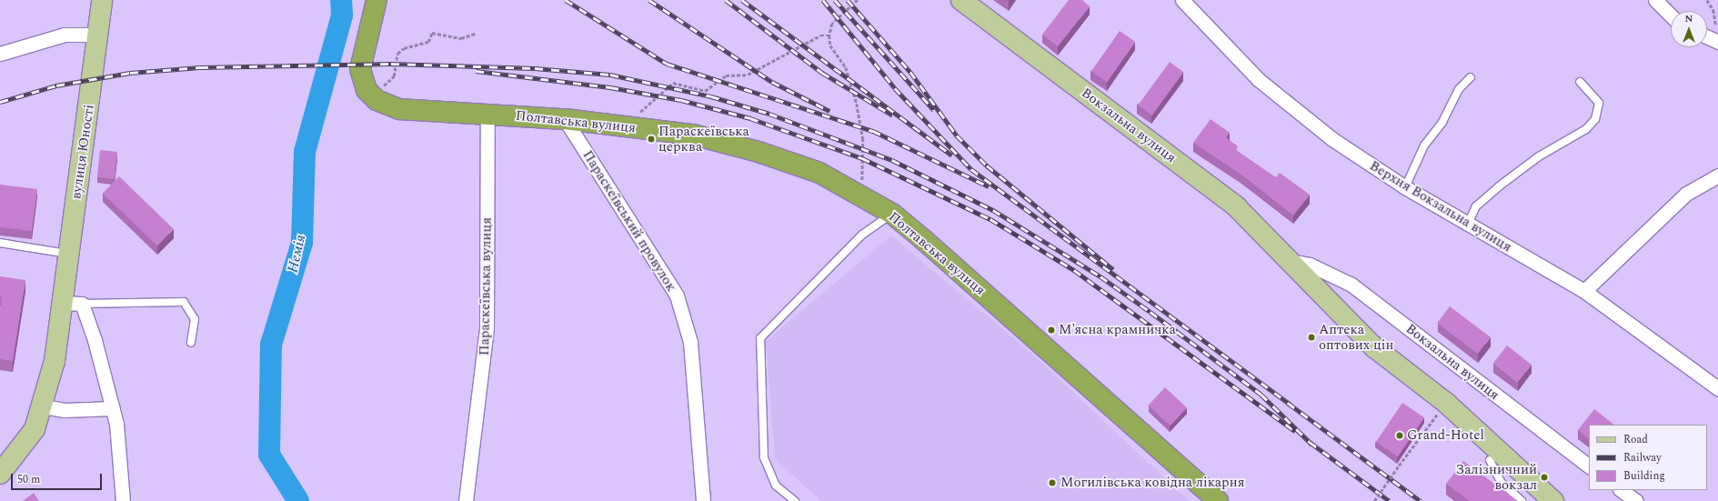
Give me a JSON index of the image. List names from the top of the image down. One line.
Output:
{"streets":{"highway":["Полтавська вулиця"],"main road":["Вокзальна вулиця","вулиця Юності"],"street":["Верхня Вокзальна вулиця","Параскеївський провулок","Параскеївська вулиця"]},"crossings":[["Полтавська вулиця","Параскеївський провулок"],["Полтавська вулиця","Параскеївська вулиця"]],"water":["Немія"],"places":["Параскеївська церква","М'ясна крамничка","Аптека оптових цін","Grand-Hotel","Залізничний вокзал","Могилівська ковідна лікарня"],"legend":["Road","Railway","Building"],"scale_bar":"50 m","north":"top"}
